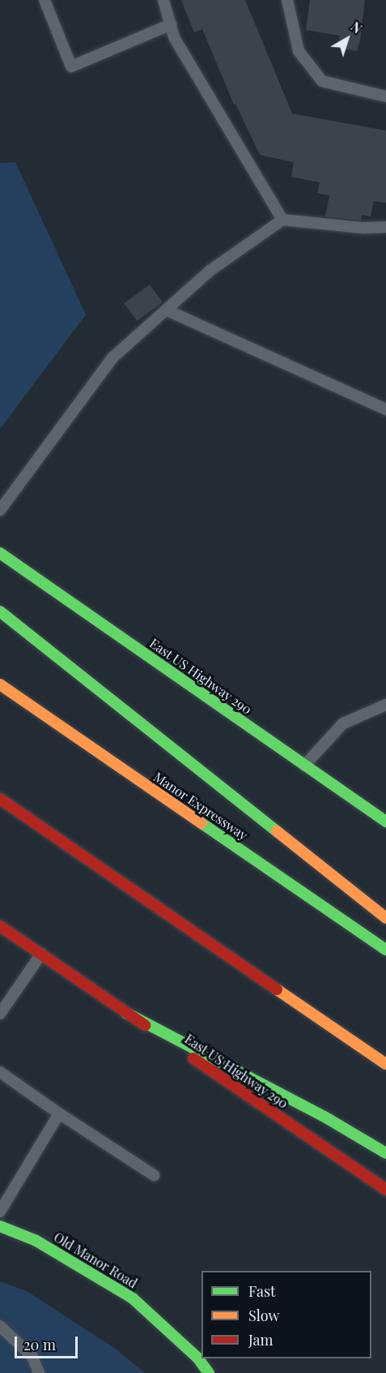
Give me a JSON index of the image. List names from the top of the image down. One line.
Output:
{"streets":{"main road":["East US Highway 290","Manor Expressway","Old Manor Road"]},"legend":["Fast","Slow","Jam"],"scale_bar":"20 m","north":"top right"}
